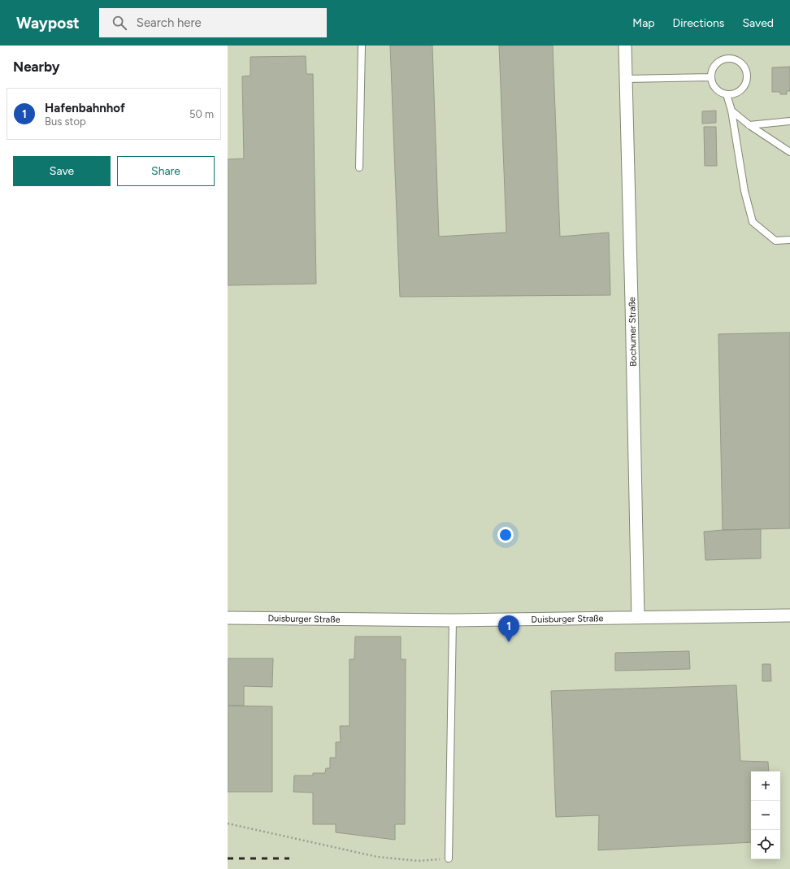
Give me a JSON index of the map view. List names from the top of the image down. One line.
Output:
{"streets":{"street":["Bochumer Straße","Duisburger Straße"]},"crossings":[["Bochumer Straße","Duisburger Straße"]],"page":{"header":"Waypost","search":"Search here","nav":["Map","Directions","Saved"],"heading":"Nearby","list":[{"mark":"1","name":"Hafenbahnhof","note":"Bus stop","value":"50 m"}],"buttons":["Save","Share"],"pins":"1","map_buttons":["+","−"]}}
